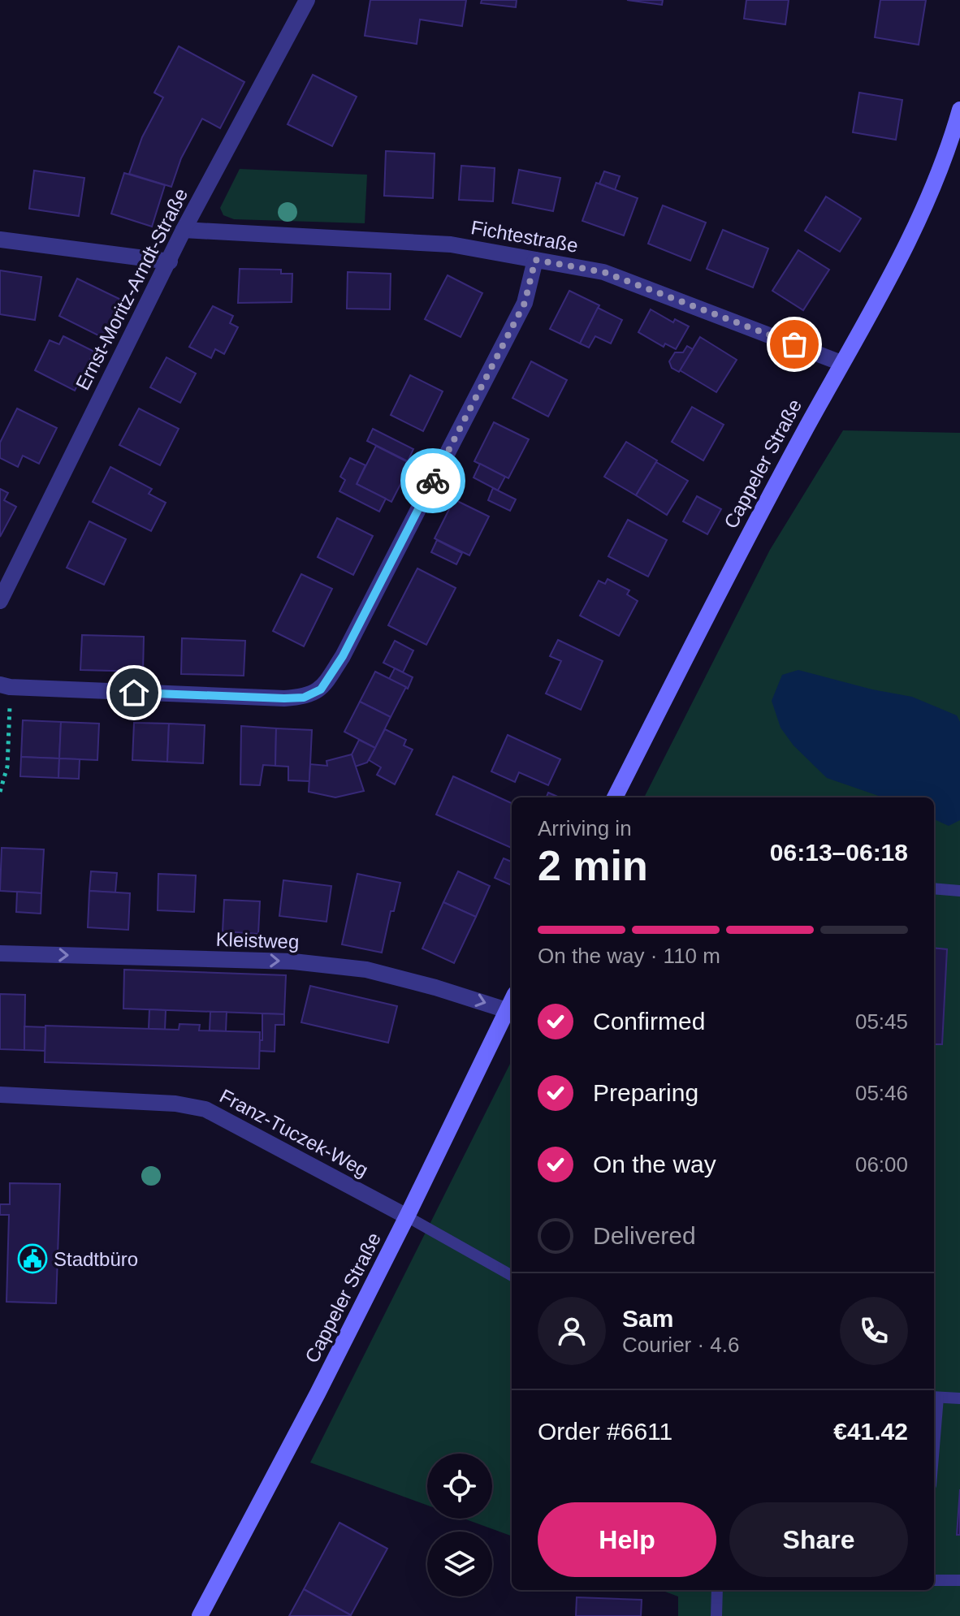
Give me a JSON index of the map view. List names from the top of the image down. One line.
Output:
{"streets":{"main road":["Cappeler Straße"],"street":["Fichtestraße","Ernst-Moritz-Arndt-Straße","Kleistweg","Franz-Tuczek-Weg"]},"crossings":[["Fichtestraße","Ernst-Moritz-Arndt-Straße"],["Fichtestraße","Cappeler Straße"],["Cappeler Straße","Kleistweg"],["Cappeler Straße","Franz-Tuczek-Weg"]],"one_way":["Kleistweg"],"places":{"public building":["Stadtbüro"]},"page":{"heading":["2 min","Arriving in","06:13–06:18"],"panel":["Sam","Courier · 4.6","Order #6611","€41.42"],"bar":"On the way · 110 m","list":[["Confirmed","05:45"],["Preparing","05:46"],["On the way","06:00"],"Delivered"],"buttons":["Help","Share"]}}
